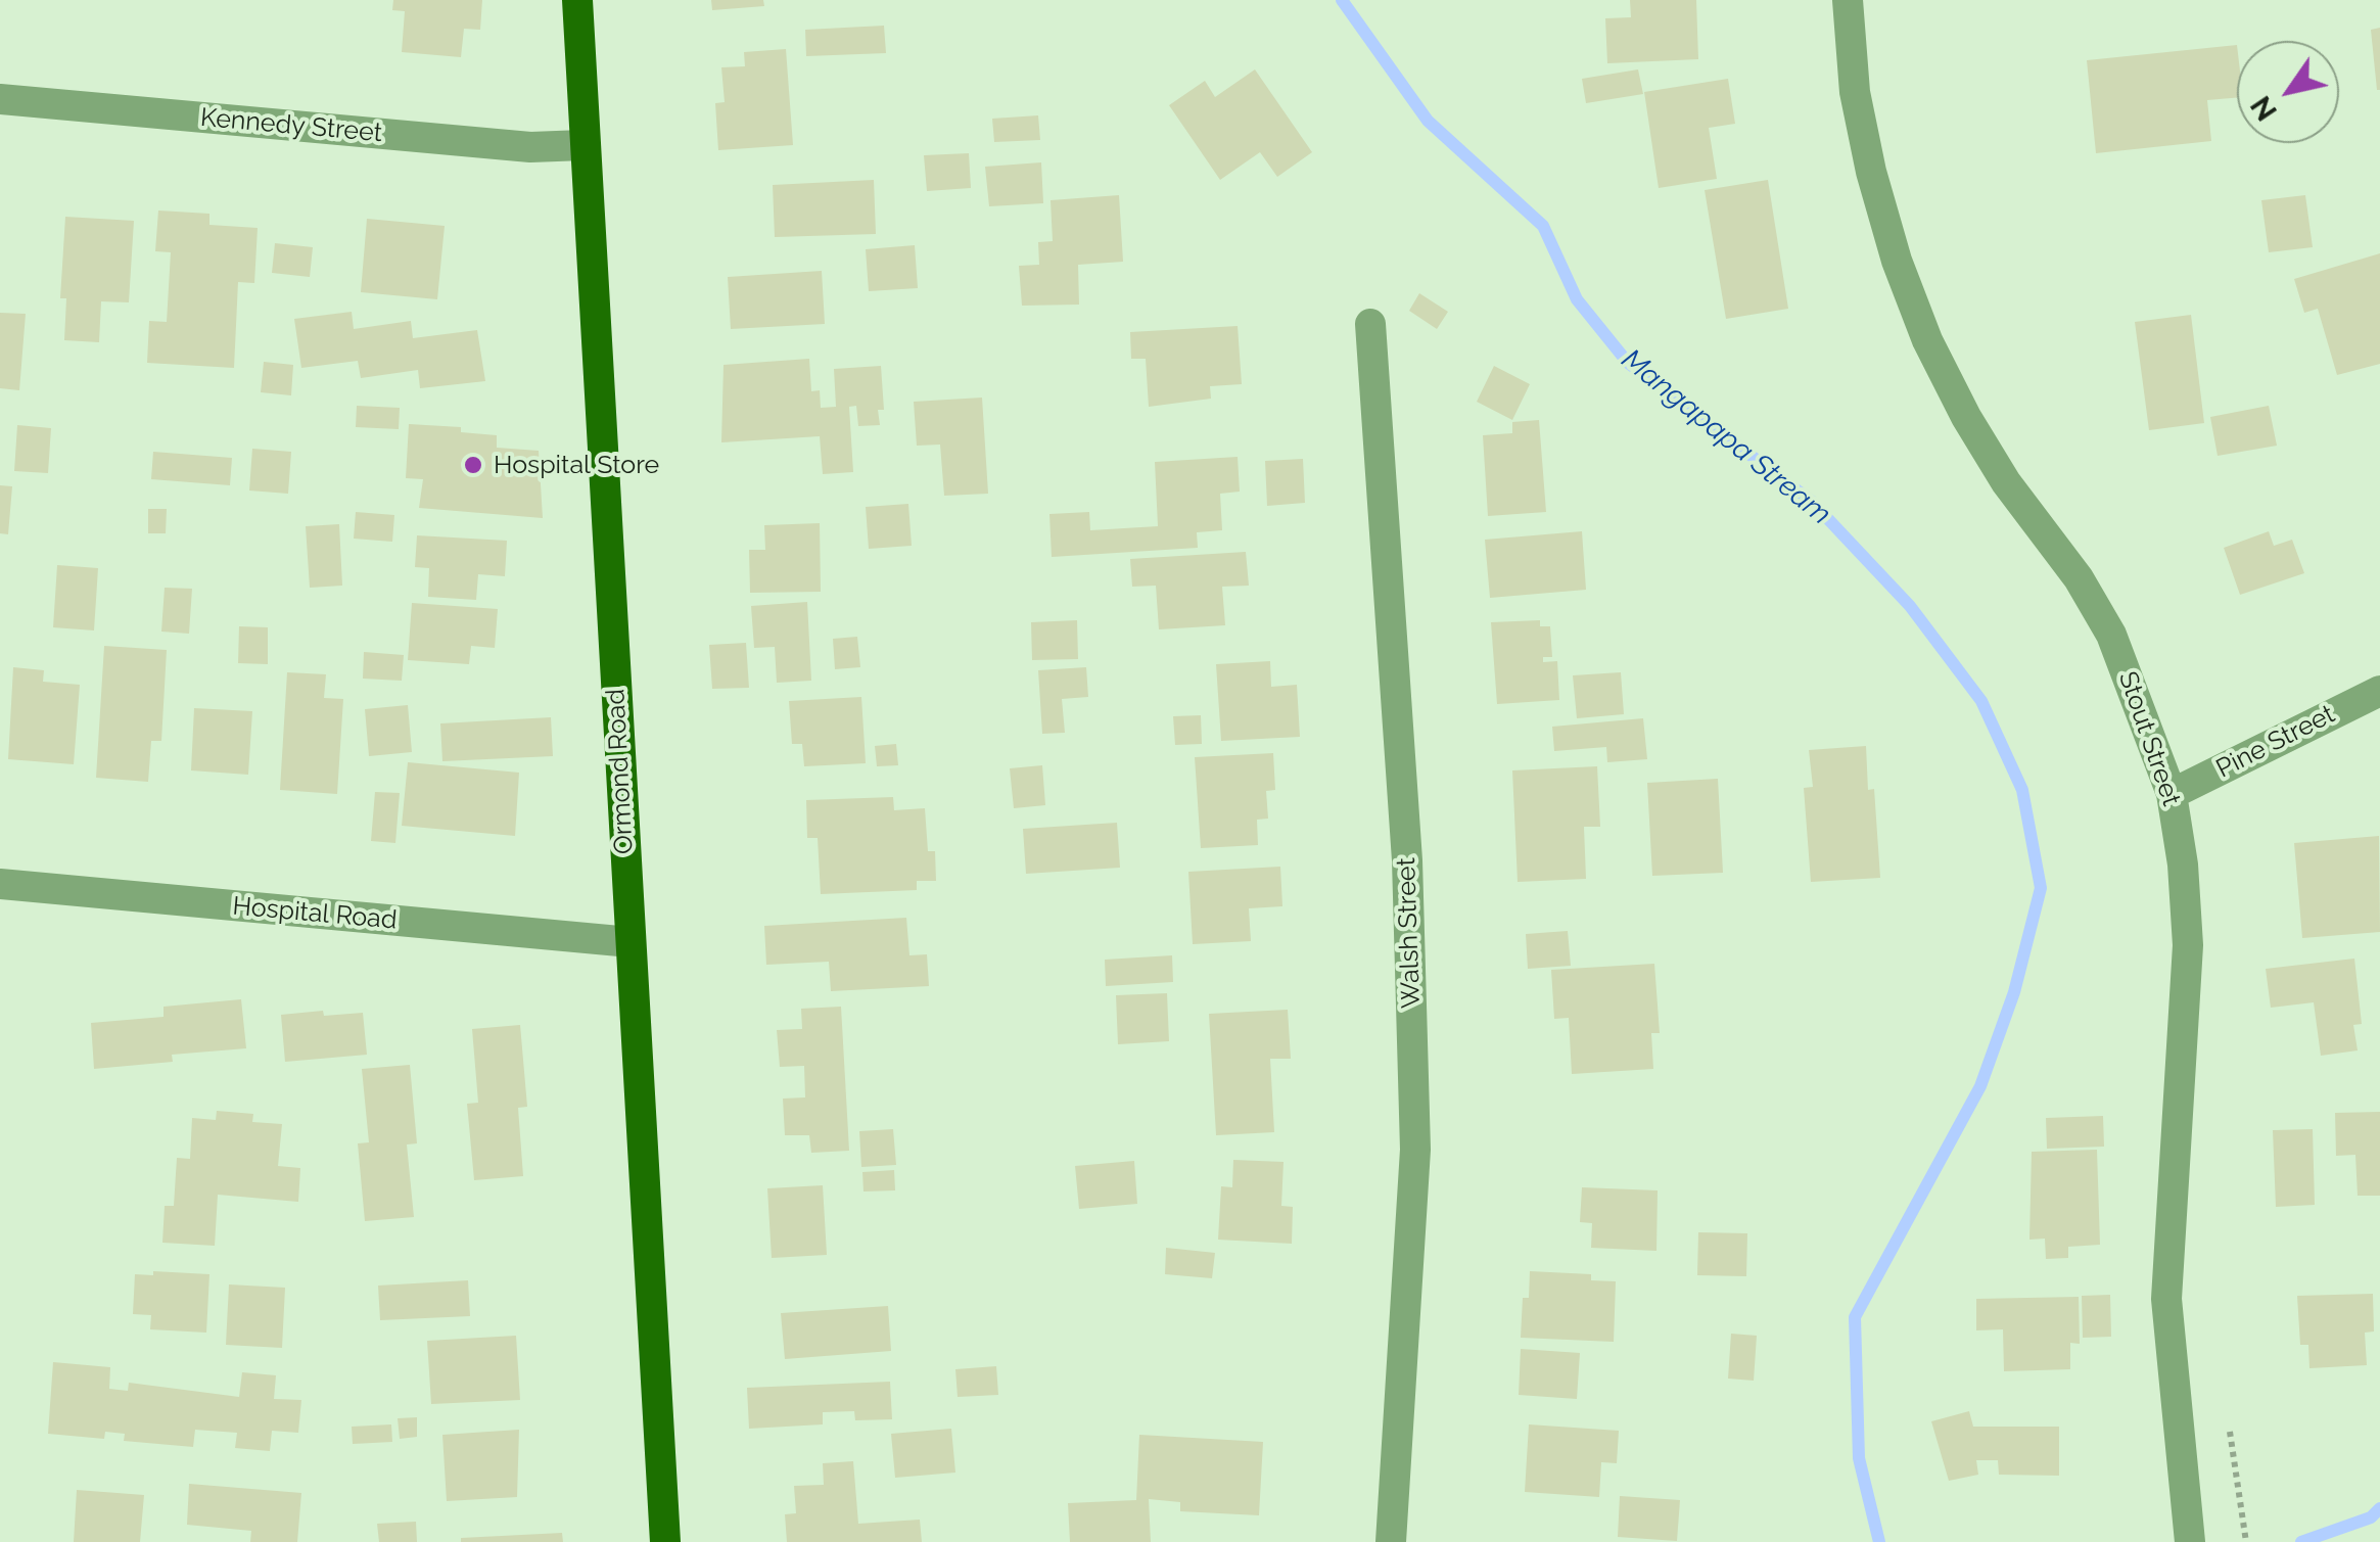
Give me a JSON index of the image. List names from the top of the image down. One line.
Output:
{"streets":{"main road":["Ormond Road"],"street":["Kennedy Street","Stout Street","Pine Street","Hospital Road","Walsh Street"]},"crossings":[["Kennedy Street","Ormond Road"],["Stout Street","Pine Street"],["Ormond Road","Hospital Road"]],"water":["Mangapapa Stream"],"places":["Hospital Store"],"north":"bottom left"}
